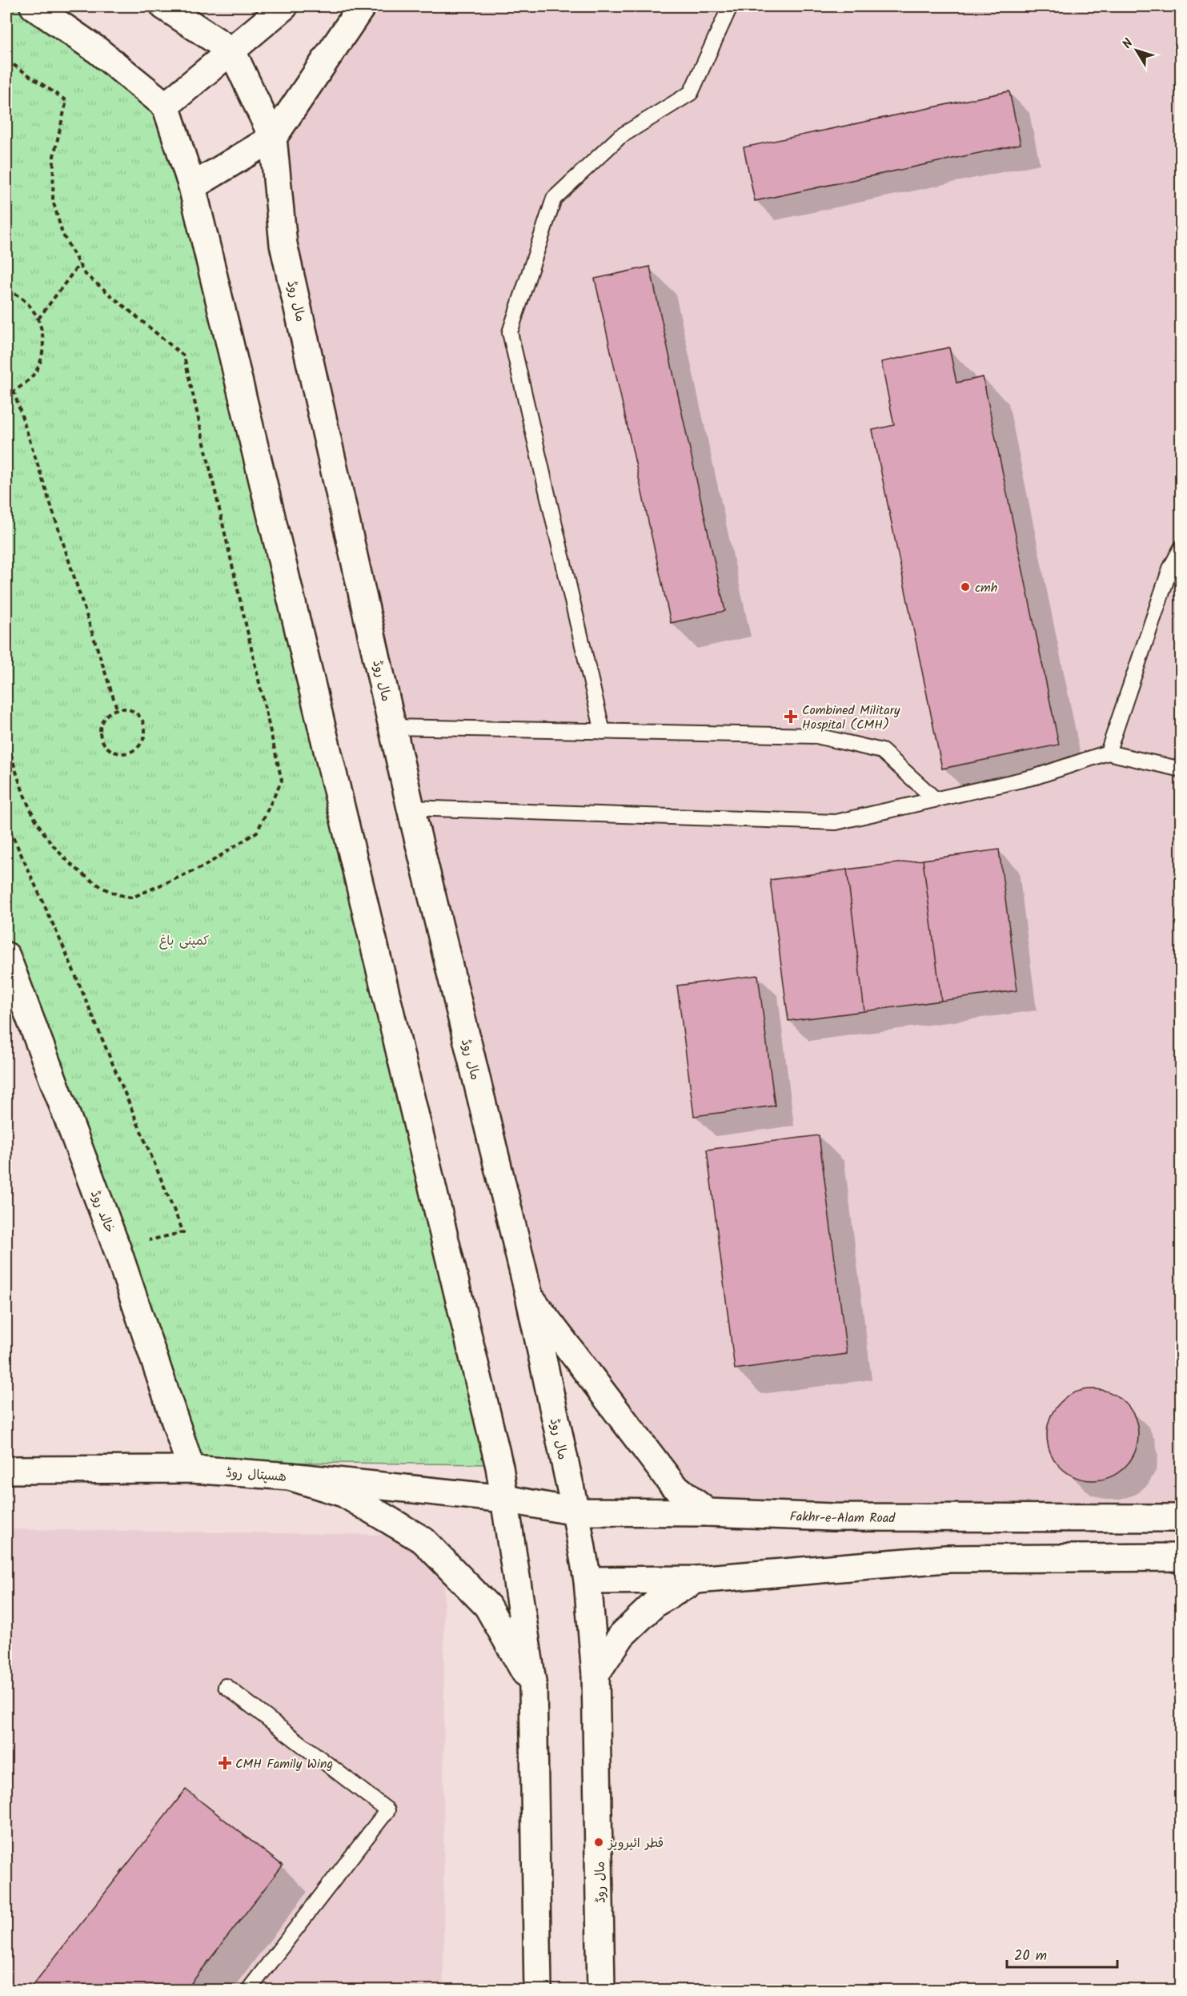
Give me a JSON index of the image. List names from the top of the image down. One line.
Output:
{"streets":{"main road":["مال روڈ","خالد روڈ","ھسپتال روڈ","Fakhr-e-Alam Road"]},"crossings":[["مال روڈ","Fakhr-e-Alam Road"],["خالد روڈ","ھسپتال روڈ"],["ھسپتال روڈ","Fakhr-e-Alam Road"]],"parks":["کمپنی باغ"],"places":{"other":["cmh","قطر ائیرویز"],"health":["Combined Military Hospital (CMH)","CMH Family Wing"]},"scale_bar":"20 m","north":"top left"}
